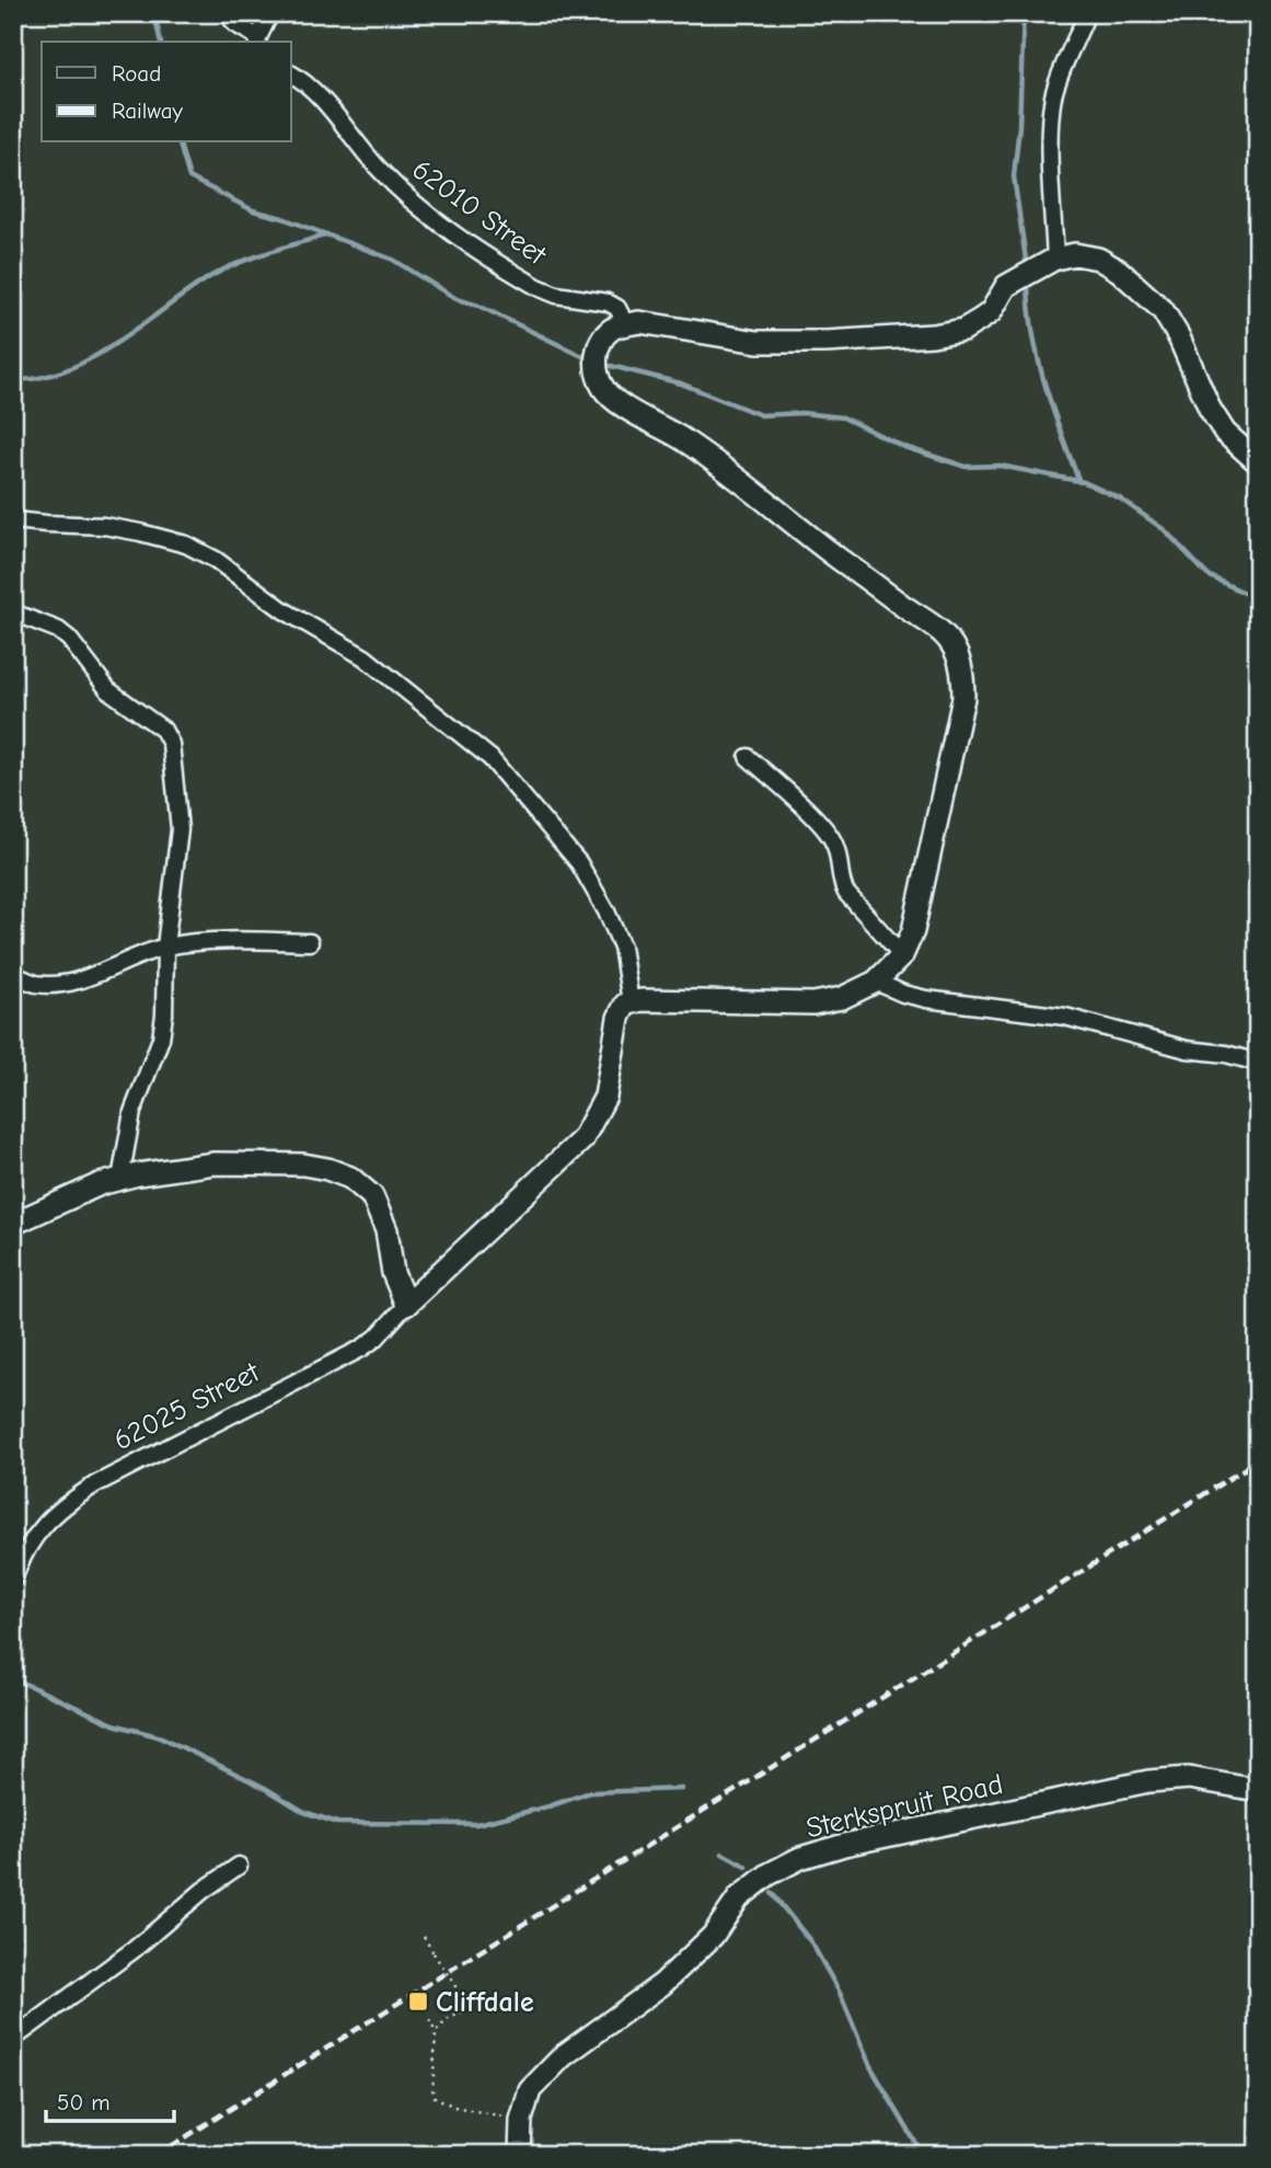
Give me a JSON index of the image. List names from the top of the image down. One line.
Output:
{"streets":{"street":["62010 Street","62025 Street","Sterkspruit Road"]},"places":{"transit":["Cliffdale"]},"legend":["Road","Railway"],"scale_bar":"50 m"}
